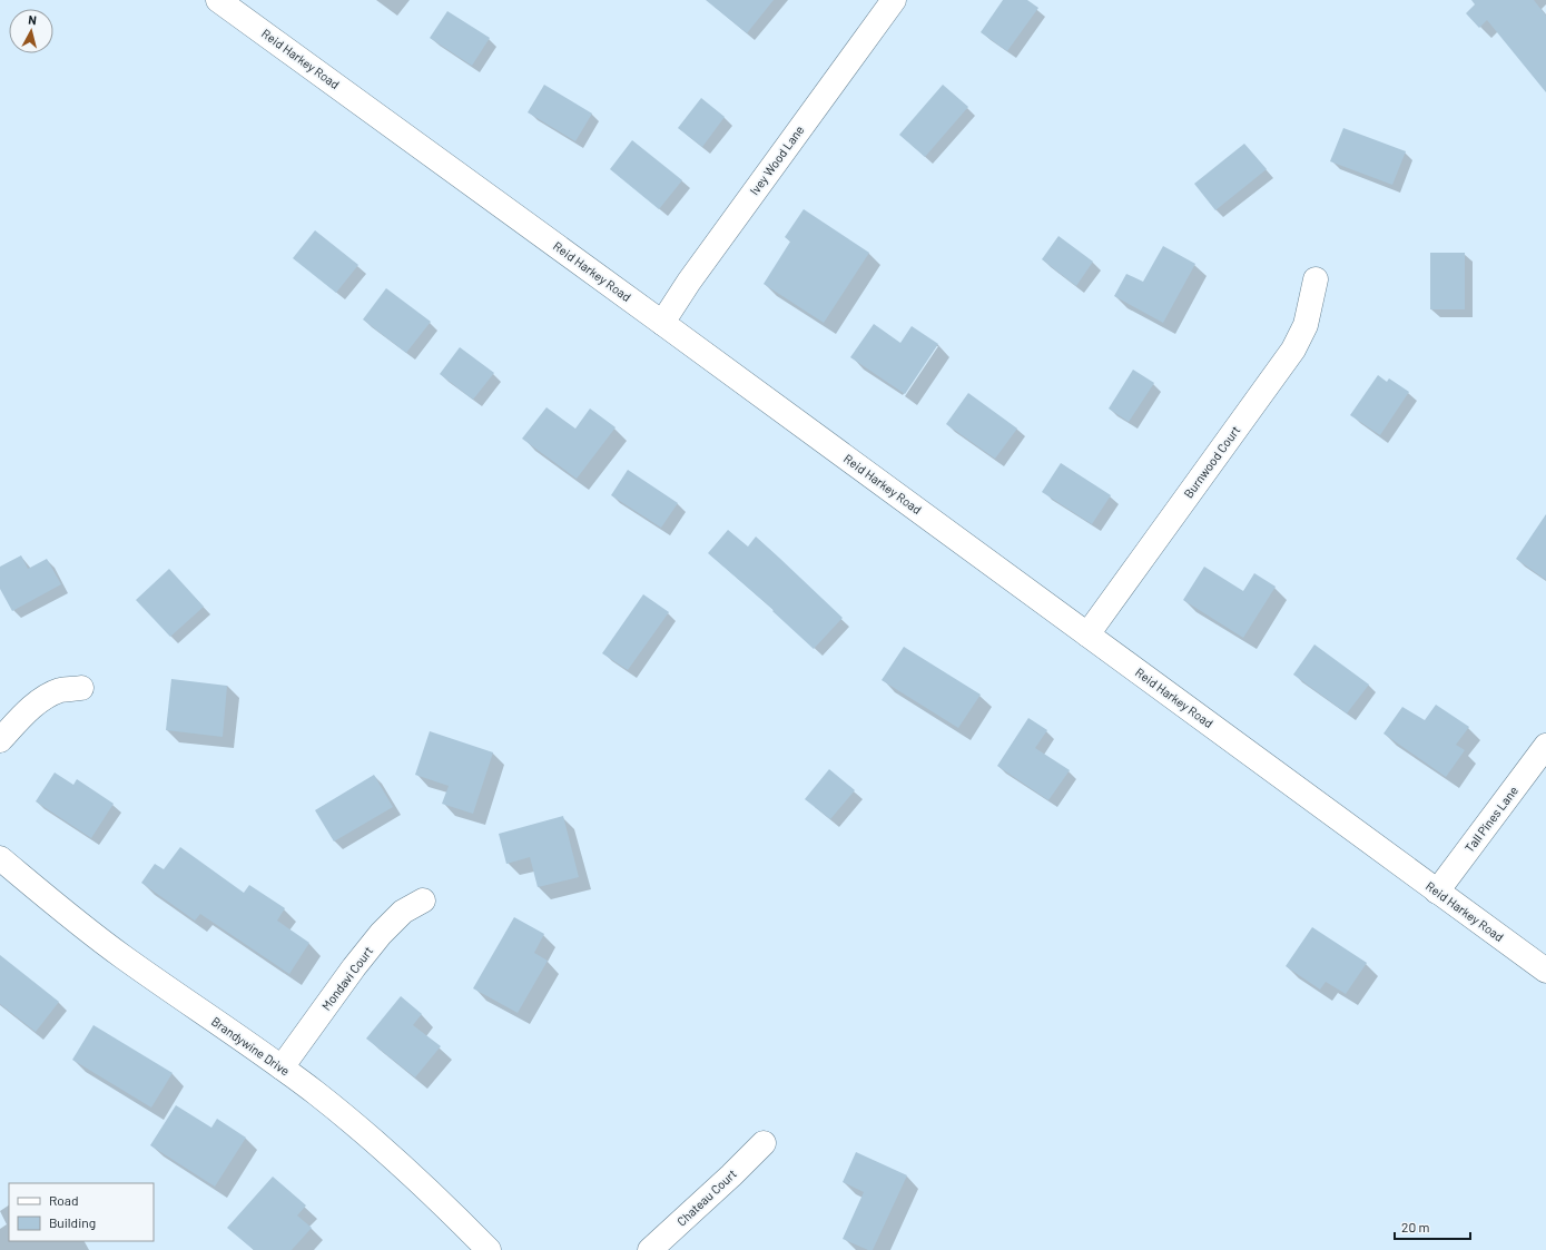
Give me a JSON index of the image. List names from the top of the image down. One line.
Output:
{"streets":{"street":["Reid Harkey Road","Ivey Wood Lane","Burnwood Court","Tall Pines Lane","Mondavi Court","Brandywine Drive","Chateau Court"]},"crossings":[["Reid Harkey Road","Ivey Wood Lane"],["Reid Harkey Road","Burnwood Court"],["Reid Harkey Road","Tall Pines Lane"],["Mondavi Court","Brandywine Drive"]],"legend":["Road","Building"],"scale_bar":"20 m","north":"top"}
